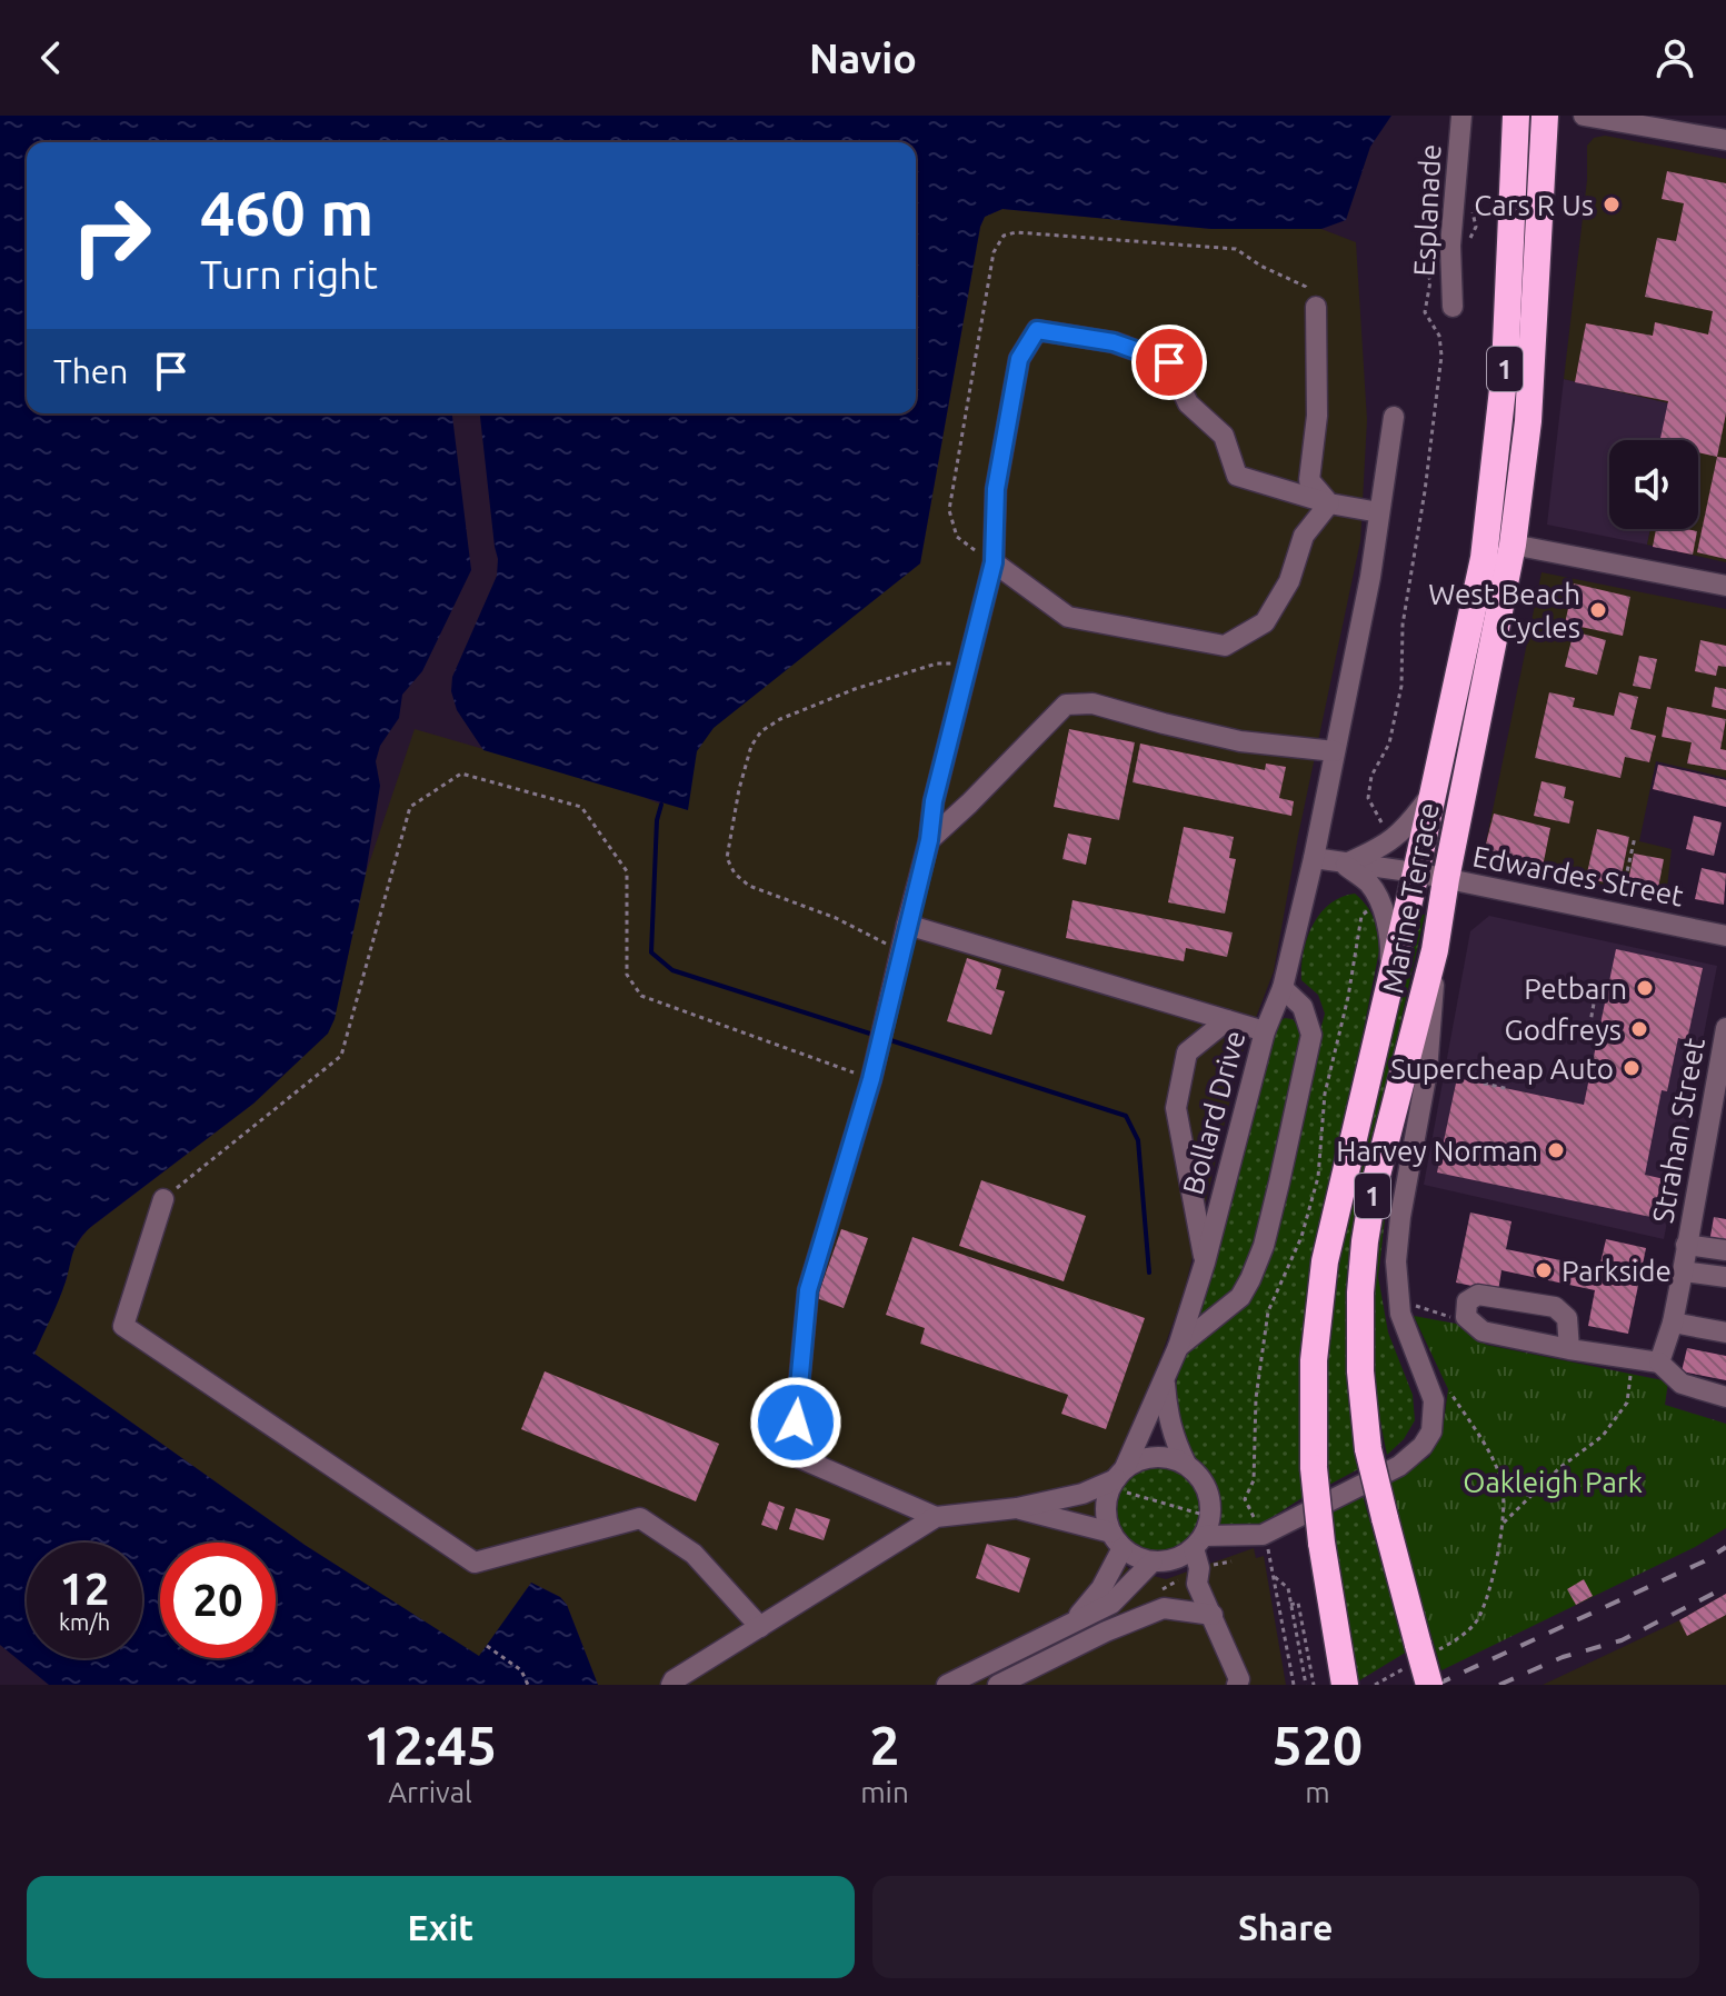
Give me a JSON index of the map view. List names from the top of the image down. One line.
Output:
{"streets":{"highway":["1","Marine Terrace"],"street":["Esplanade","Edwardes Street","Bollard Drive","Strahan Street"]},"crossings":[["Edwardes Street","Marine Terrace"],["Edwardes Street","Bollard Drive"]],"parks":["Oakleigh Park"],"places":["Cars R Us","West Beach Cycles","Petbarn","Godfreys","Supercheap Auto","Harvey Norman","Parkside"],"page":{"header":"Navio","turn":["460 m","Turn right"],"then":"Then","speed":"12 km/h","limit":"20","eta":["12:45","Arrival","2","min","520","m"],"buttons":["Exit","Share"]}}
